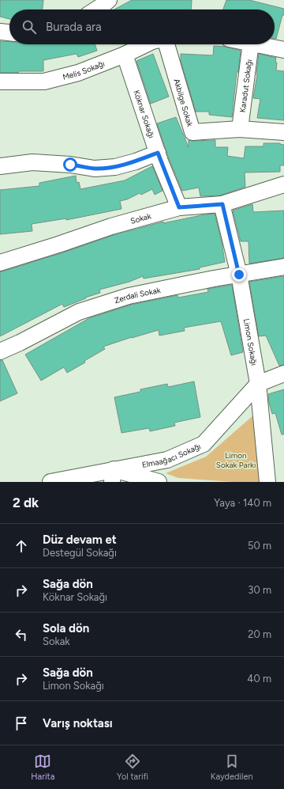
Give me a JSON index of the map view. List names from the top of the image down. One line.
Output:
{"streets":{"street":["Melis Sokağı","Karadut Sokağı","Akbilge Sokak","Köknar Sokağı","Sokak","Zerdali Sokak","Limon Sokağı","Elmaağacı Sokağı"]},"crossings":[["Melis Sokağı","Köknar Sokağı"],["Karadut Sokağı","Akbilge Sokak"],["Köknar Sokağı","Sokak"],["Sokak","Limon Sokağı"],["Zerdali Sokak","Limon Sokağı"],["Limon Sokağı","Elmaağacı Sokağı"]],"parks":["Limon Sokak Parkı"],"page":{"search":"Burada ara","heading":["2 dk","Yaya · 140 m"],"list":[["Düz devam et","Destegül Sokağı","50 m"],["Sağa dön","Köknar Sokağı","30 m"],["Sola dön","Sokak","20 m"],["Sağa dön","Limon Sokağı","40 m"],"Varış noktası"],"nav":["Harita","Yol tarifi","Kaydedilen"]}}
